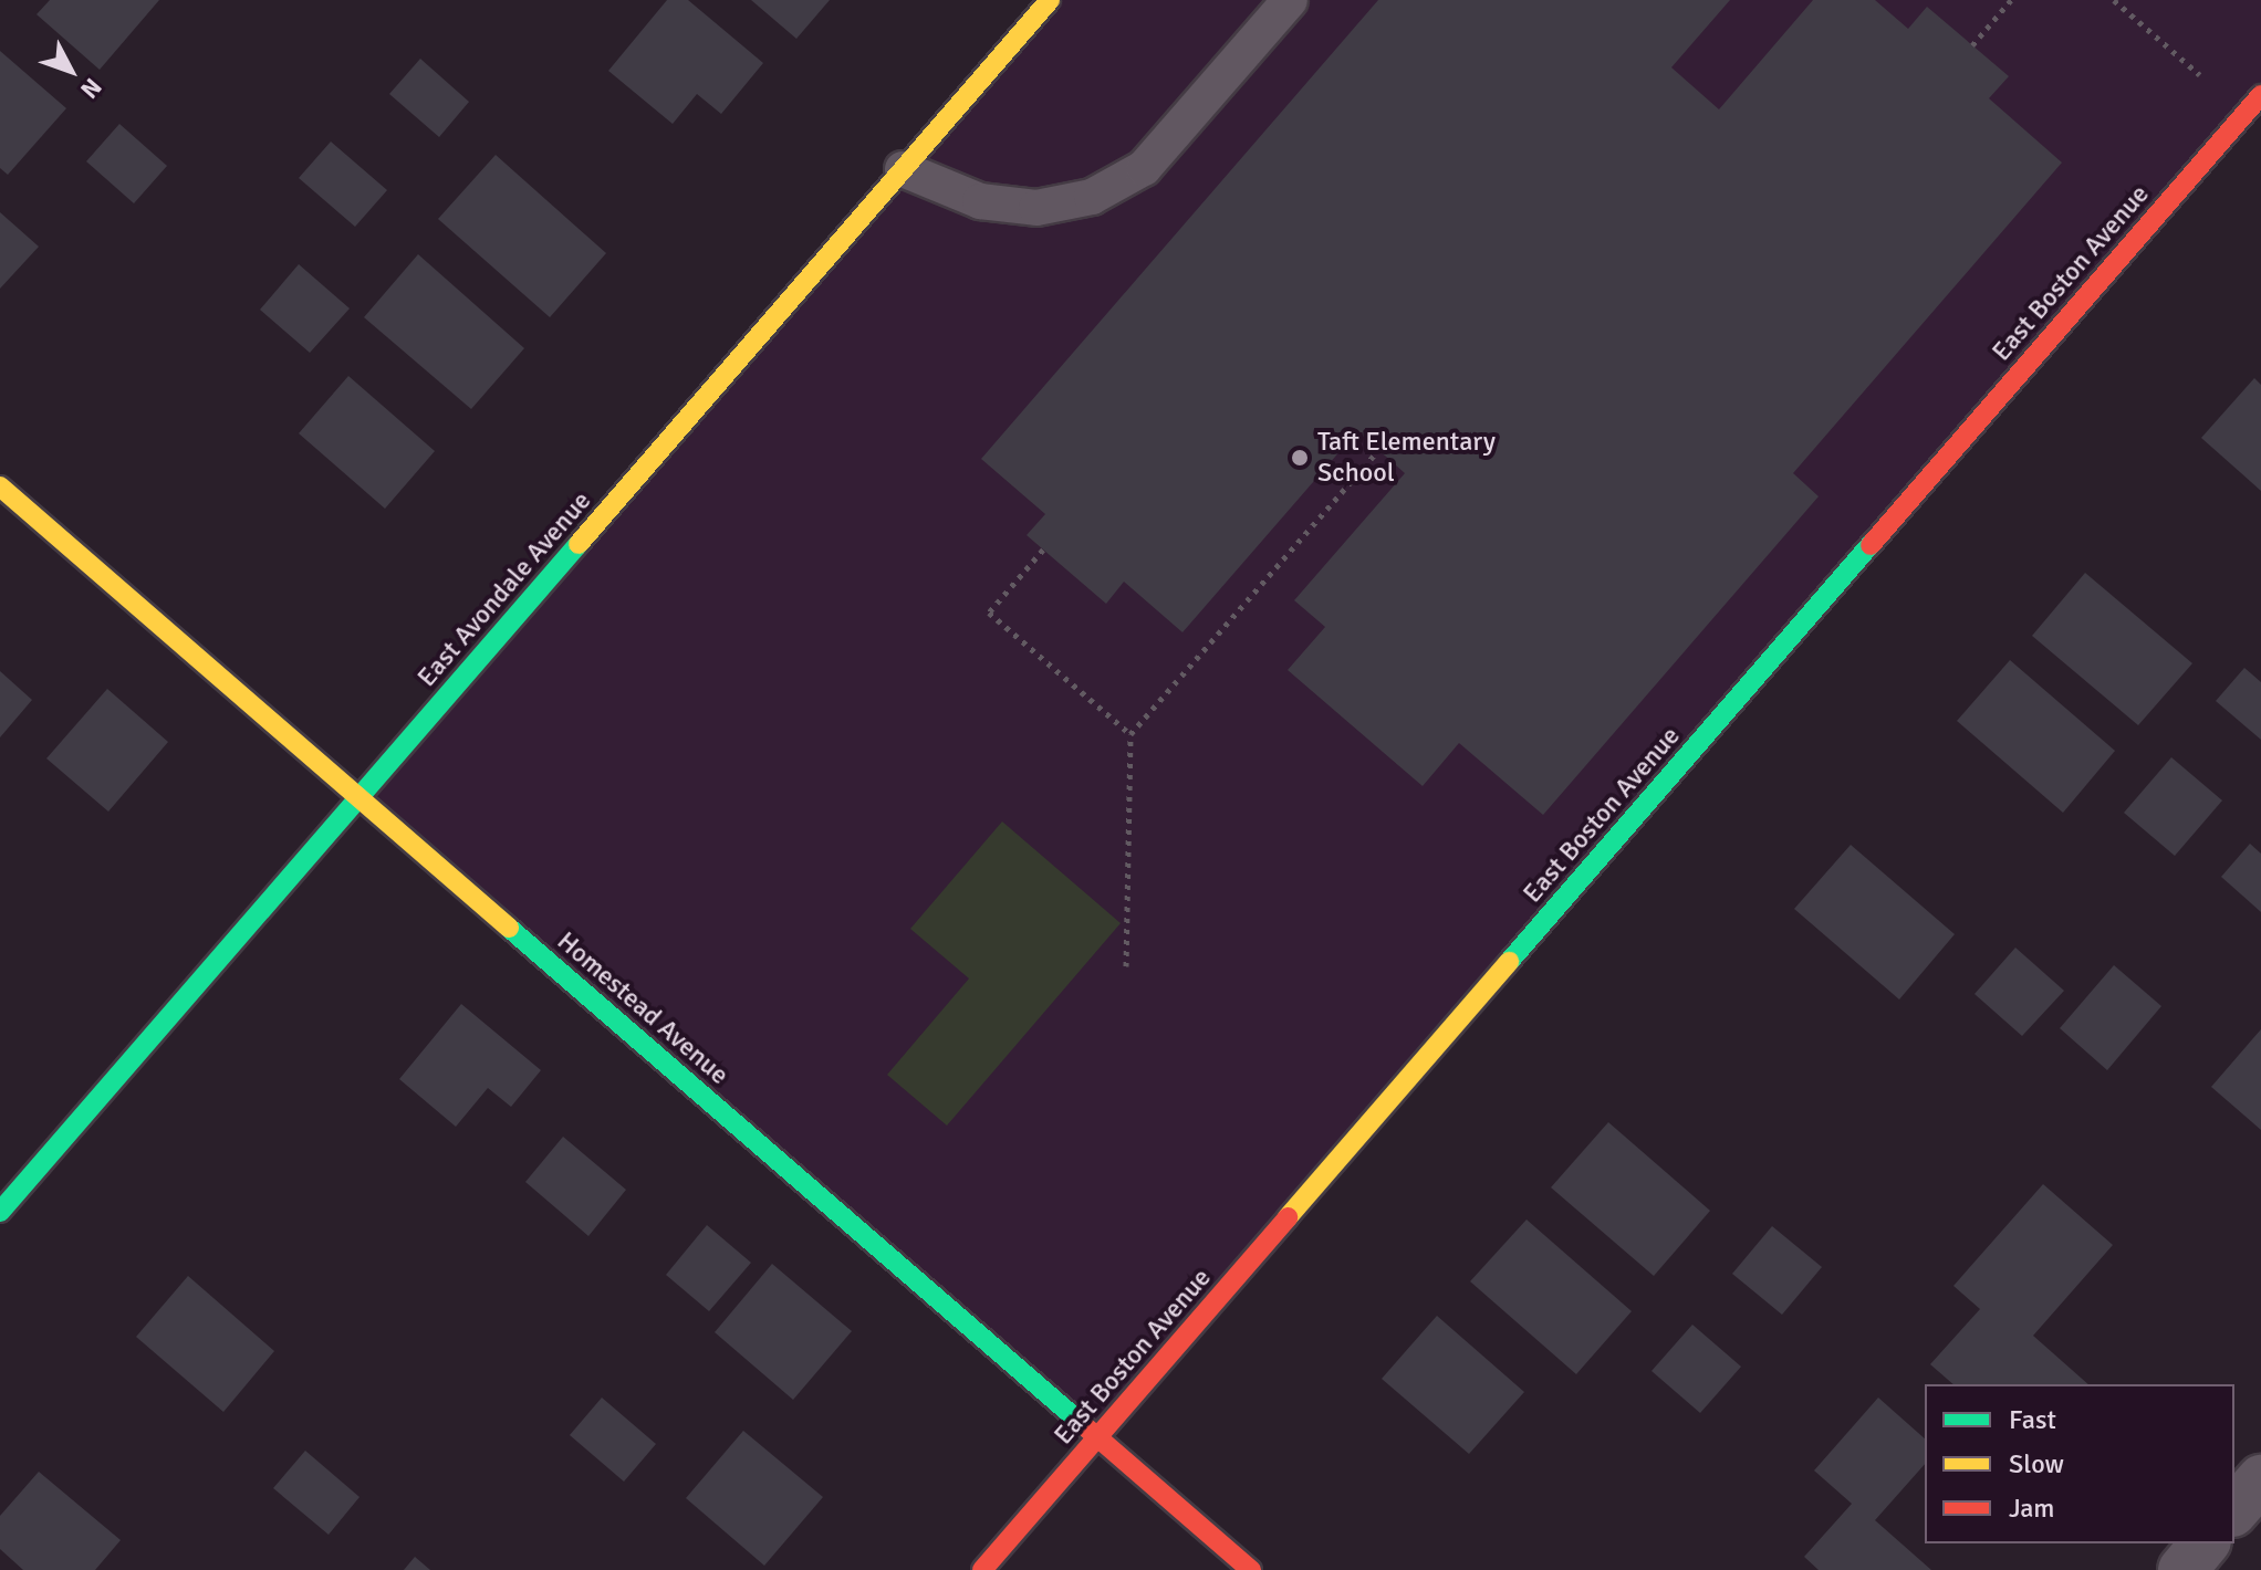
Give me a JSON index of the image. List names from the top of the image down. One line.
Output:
{"streets":{"street":["East Boston Avenue","East Avondale Avenue","Homestead Avenue"]},"crossings":[["East Boston Avenue","Homestead Avenue"],["East Avondale Avenue","Homestead Avenue"]],"places":["Taft Elementary School"],"legend":["Fast","Slow","Jam"],"north":"bottom right"}
